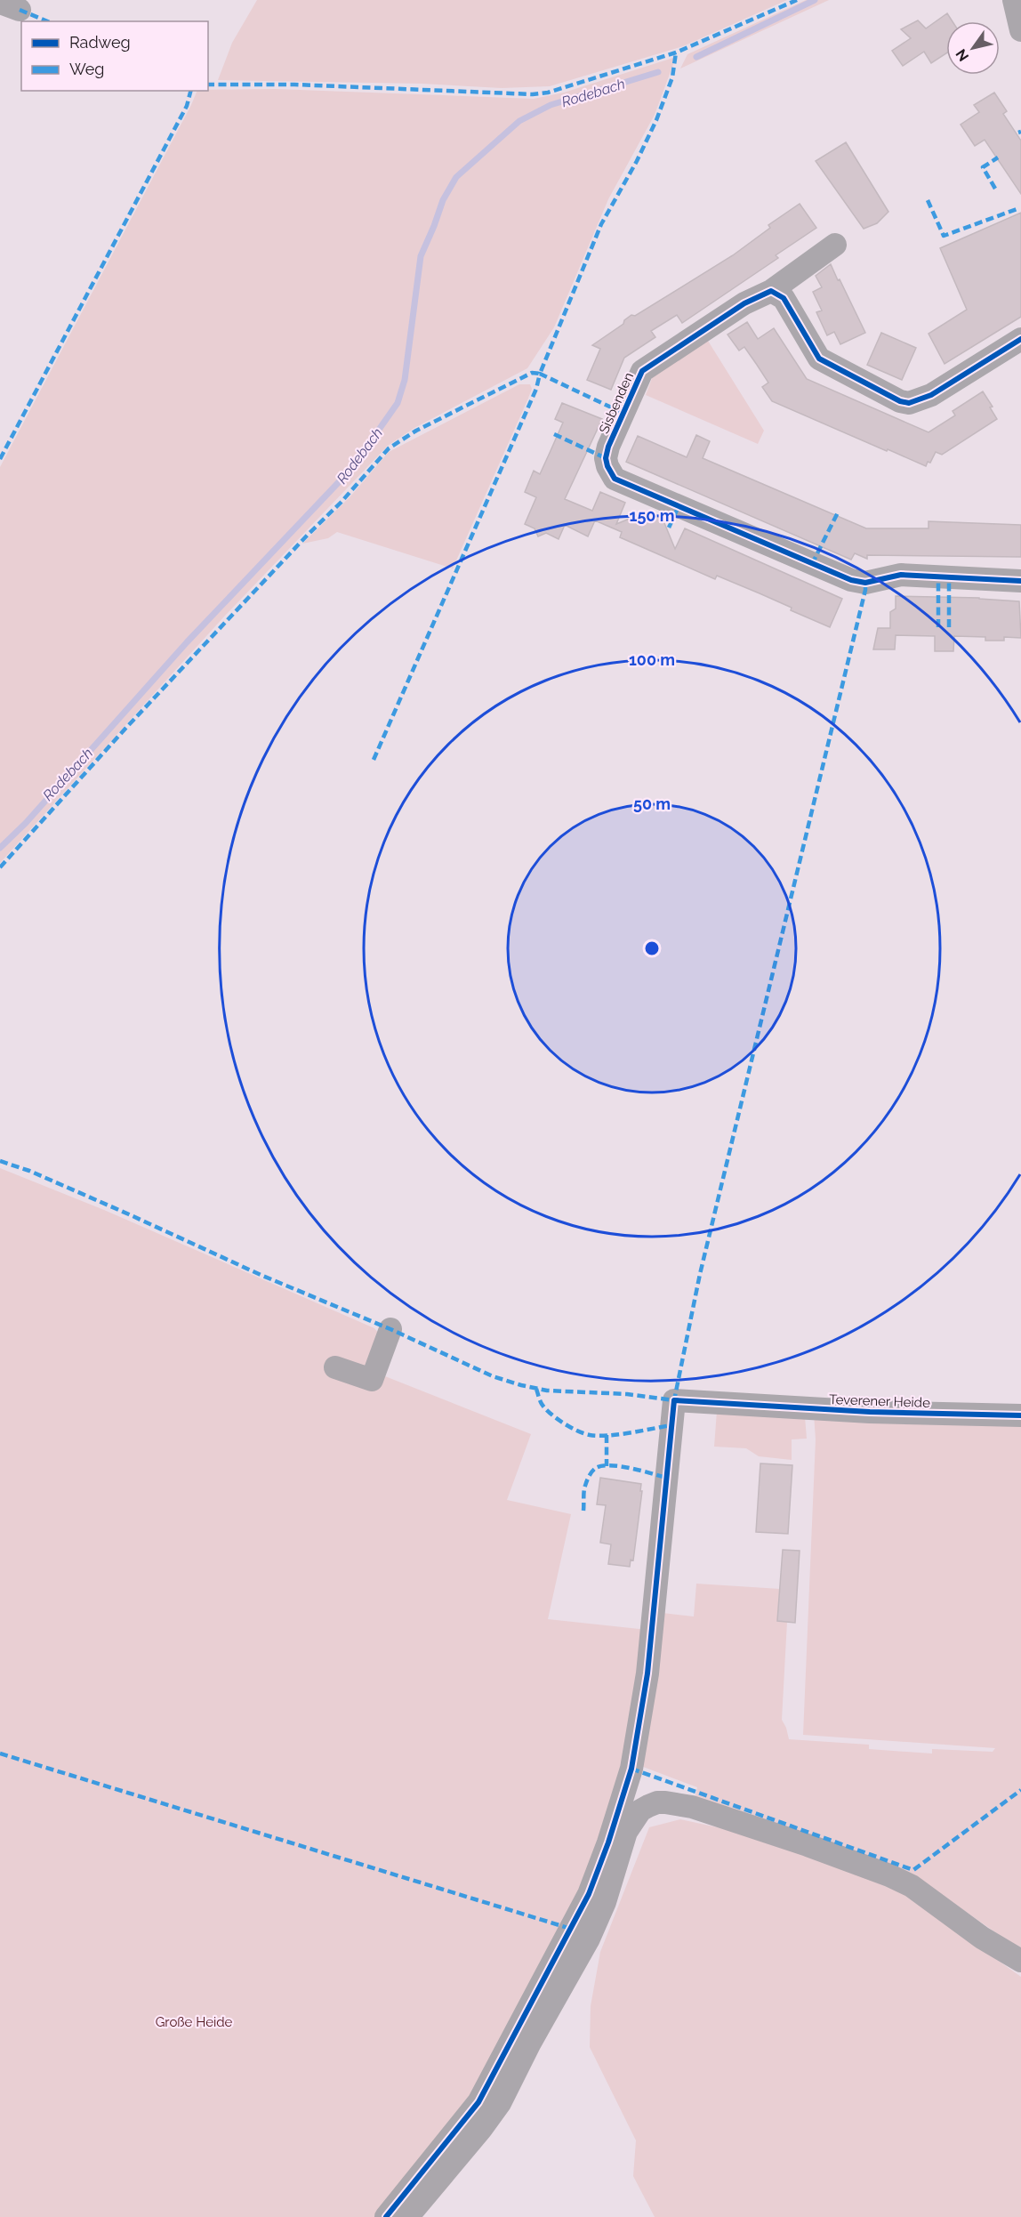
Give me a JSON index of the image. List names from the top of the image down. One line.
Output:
{"streets":{"street":["Sisbenden","Teverener Heide"]},"water":["Rodebach"],"parks":["Große Heide"],"legend":["Radweg","Weg"],"north":"bottom left","rings":["150 m","100 m","50 m"]}
